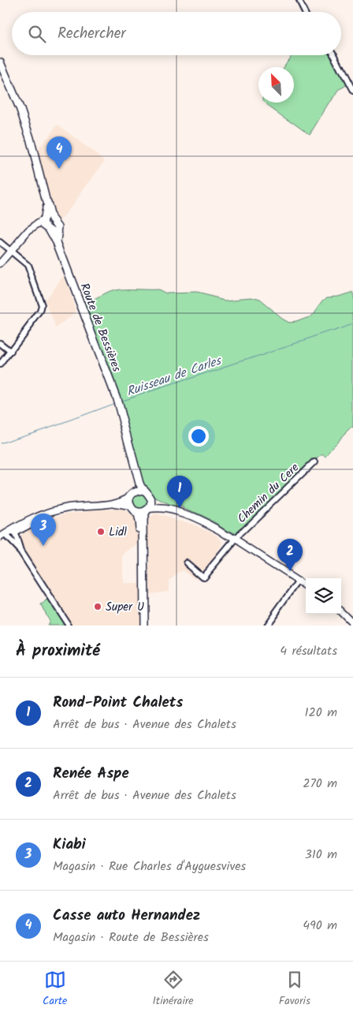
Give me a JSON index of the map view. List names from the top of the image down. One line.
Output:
{"streets":{"main road":["Route de Bessières"],"street":["Chemin du Cere"]},"water":["Ruisseau de Carles"],"places":["Lidl","Super U"],"north":"top left","page":{"search":"Rechercher","pins":["4","1","3","2"],"heading":["À proximité","4 résultats"],"list":[{"mark":"1","name":"Rond-Point Chalets","note":"Arrêt de bus · Avenue des Chalets","value":"120 m"},{"mark":"2","name":"Renée Aspe","note":"Arrêt de bus · Avenue des Chalets","value":"270 m"},{"mark":"3","name":"Kiabi","note":"Magasin · Rue Charles d'Ayguesvives","value":"310 m"},{"mark":"4","name":"Casse auto Hernandez","note":"Magasin · Route de Bessières","value":"490 m"}],"nav":["Carte","Itinéraire","Favoris"]}}
